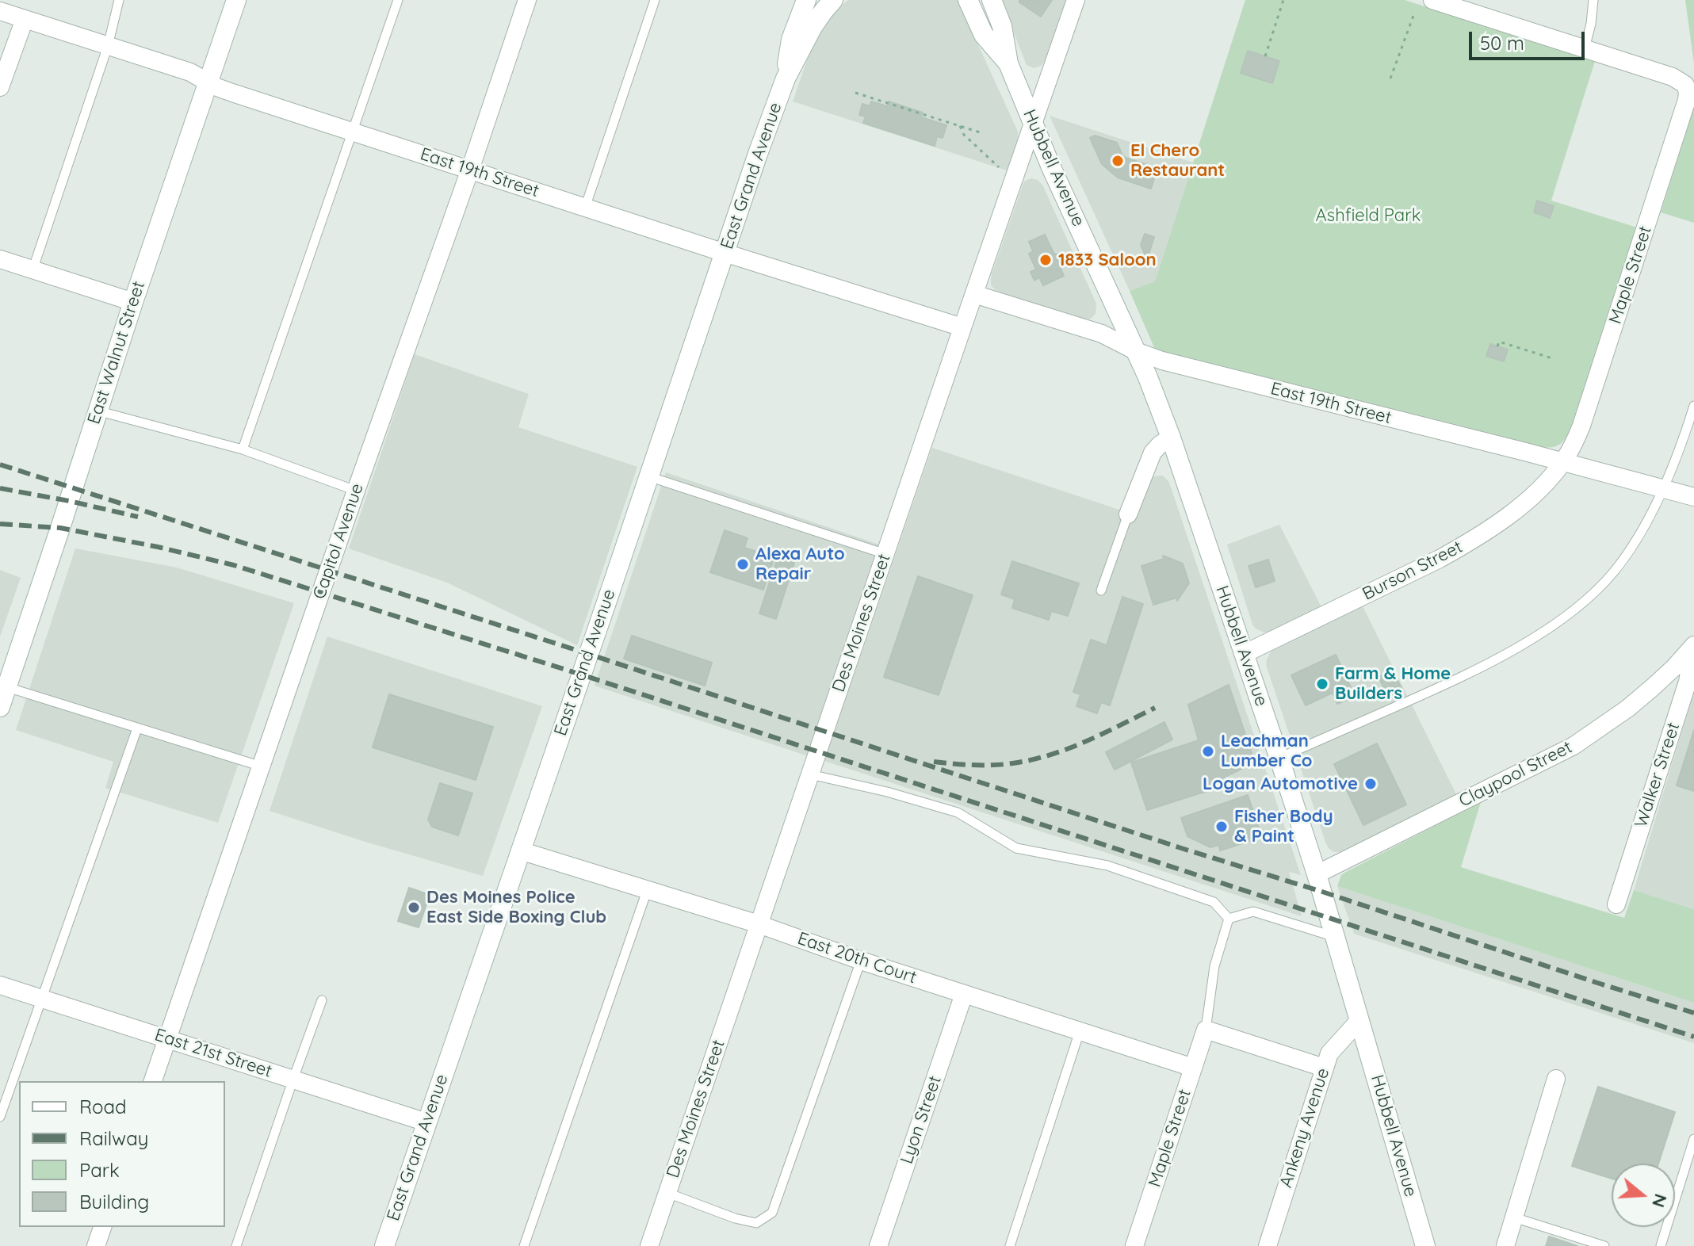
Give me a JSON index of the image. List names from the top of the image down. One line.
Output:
{"streets":{"street":["Hubbell Avenue","East 19th Street","East Grand Avenue","Maple Street","East Walnut Street","Capitol Avenue","Burson Street","Des Moines Street","Claypool Street","Walker Street","East 20th Court","East 21st Street","Lyon Street","Ankeny Avenue"]},"crossings":[["Hubbell Avenue","East 19th Street"],["Hubbell Avenue","Maple Street"],["Hubbell Avenue","Burson Street"],["Hubbell Avenue","Des Moines Street"],["Hubbell Avenue","Claypool Street"],["Hubbell Avenue","Ankeny Avenue"],["East 19th Street","East Grand Avenue"],["East 19th Street","Maple Street"],["East 19th Street","East Walnut Street"],["East 19th Street","Capitol Avenue"],["East 19th Street","Burson Street"],["East 19th Street","Des Moines Street"],["East Grand Avenue","East 20th Court"],["East Grand Avenue","East 21st Street"],["Maple Street","Burson Street"],["Maple Street","East 20th Court"],["Maple Street","Ankeny Avenue"],["Capitol Avenue","East 21st Street"],["Des Moines Street","East 20th Court"],["Claypool Street","Walker Street"],["East 20th Court","Lyon Street"]],"parks":["Ashfield Park"],"places":["El Chero Restaurant","1833 Saloon","Alexa Auto Repair","Farm & Home Builders","Leachman Lumber Co","Logan Automotive","Fisher Body & Paint","Des Moines Police East Side Boxing Club"],"legend":["Road","Railway","Park","Building"],"scale_bar":"50 m","north":"right"}
